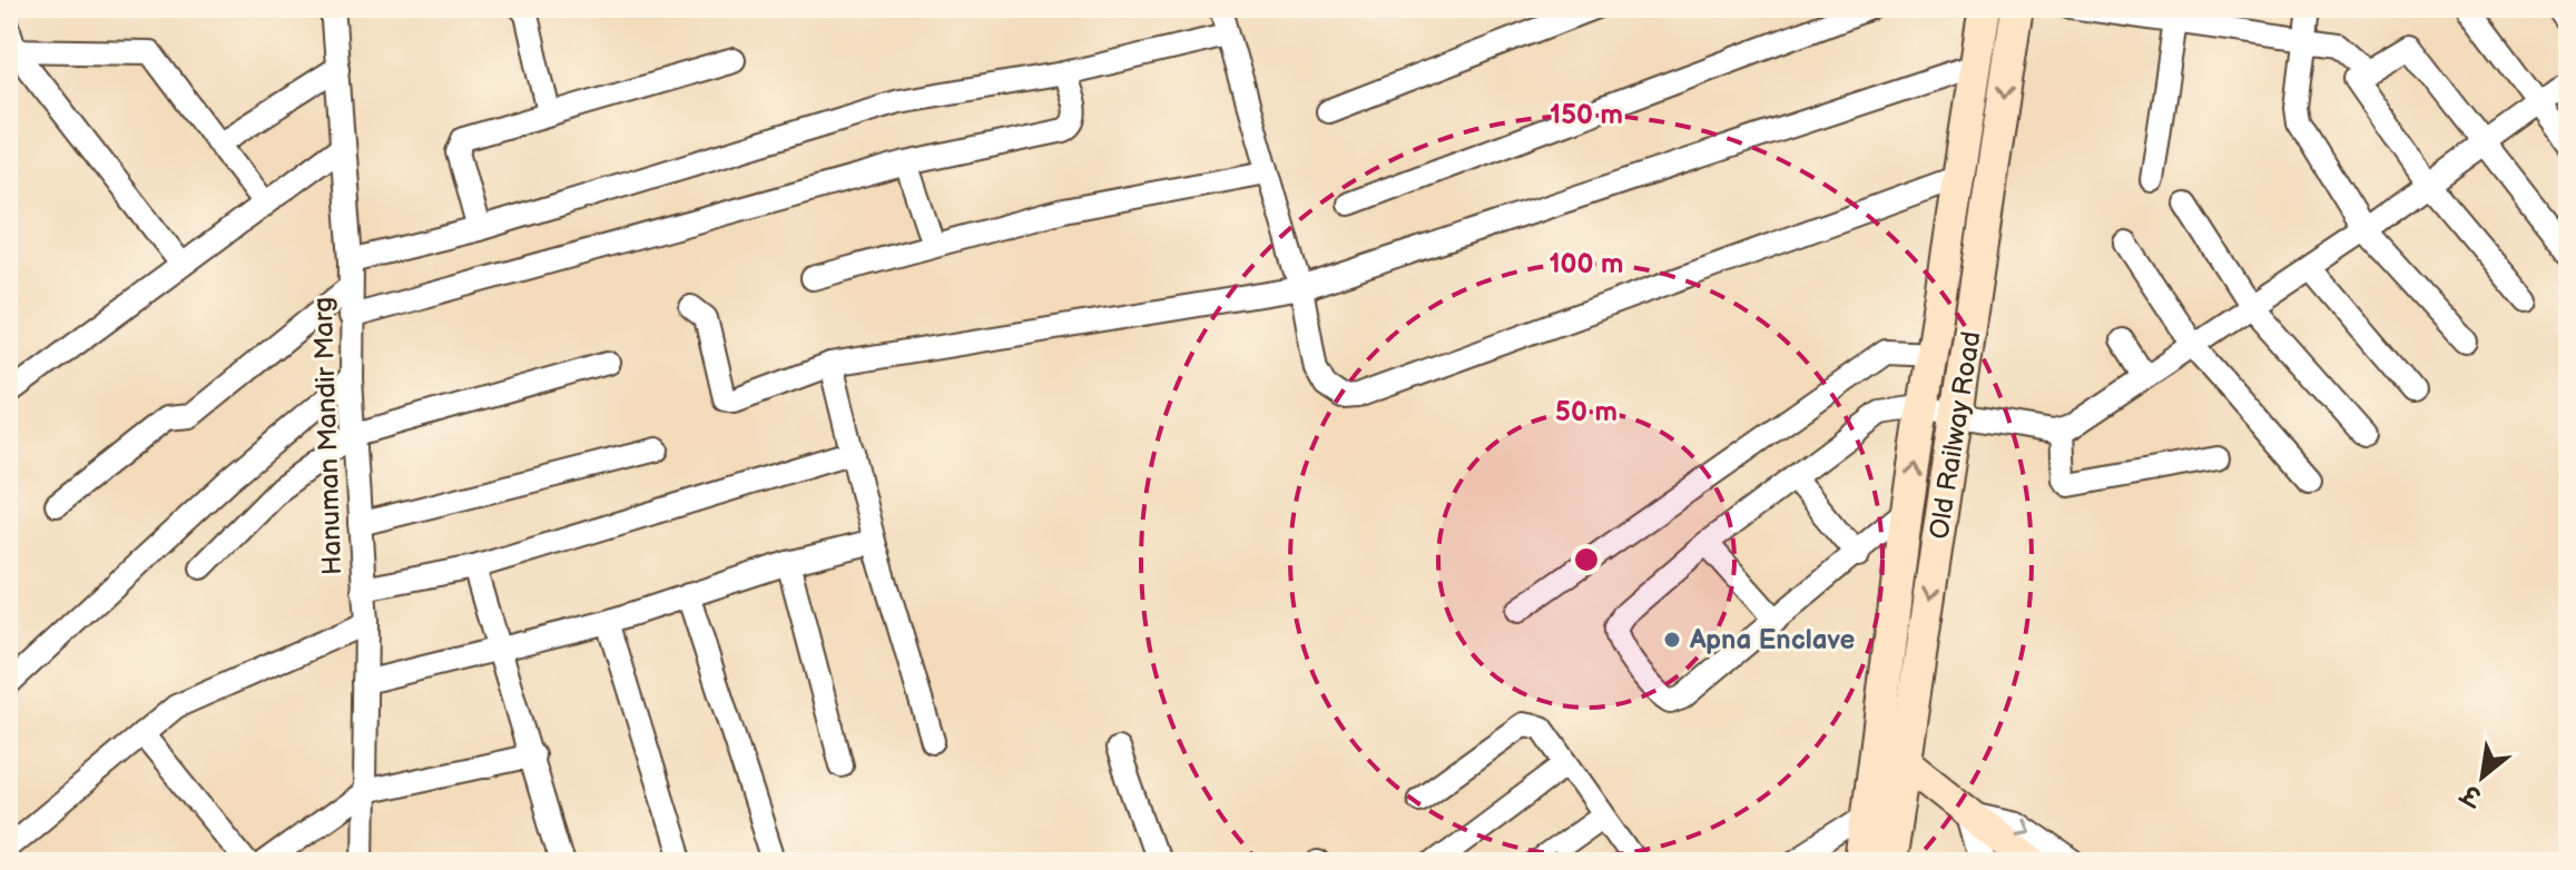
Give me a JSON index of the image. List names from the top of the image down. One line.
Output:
{"streets":{"main road":["Old Railway Road"],"street":["Hanuman Mandir Marg"]},"places":["Apna Enclave"],"north":"bottom left","rings":["150 m","100 m","50 m"]}
